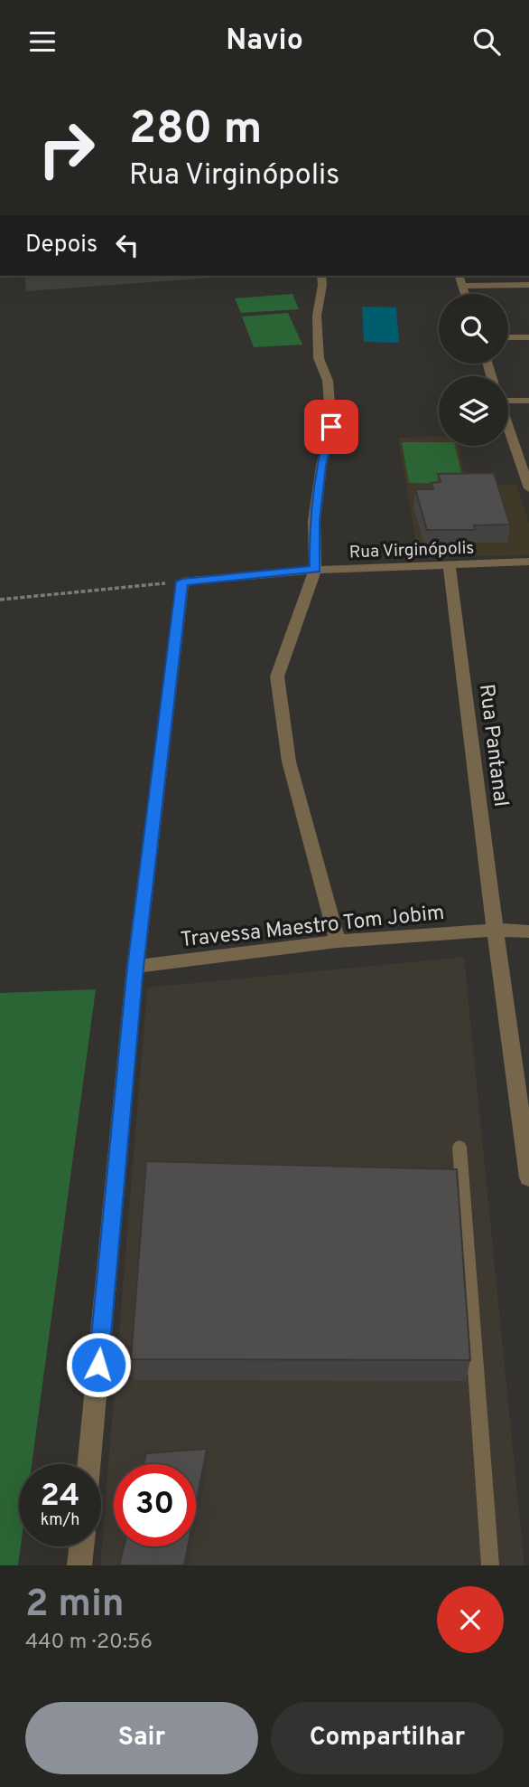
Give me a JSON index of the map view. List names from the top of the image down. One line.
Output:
{"streets":{"street":["Rua Virginópolis","Rua Pantanal","Travessa Maestro Tom Jobim"]},"crossings":[["Rua Virginópolis","Rua Pantanal"],["Rua Pantanal","Travessa Maestro Tom Jobim"]],"page":{"header":"Navio","turn":["280 m","Rua Virginópolis"],"then":"Depois","speed":"24 km/h","limit":"30","heading":["2 min","440 m · 20:56"],"buttons":["Sair","Compartilhar"]}}
